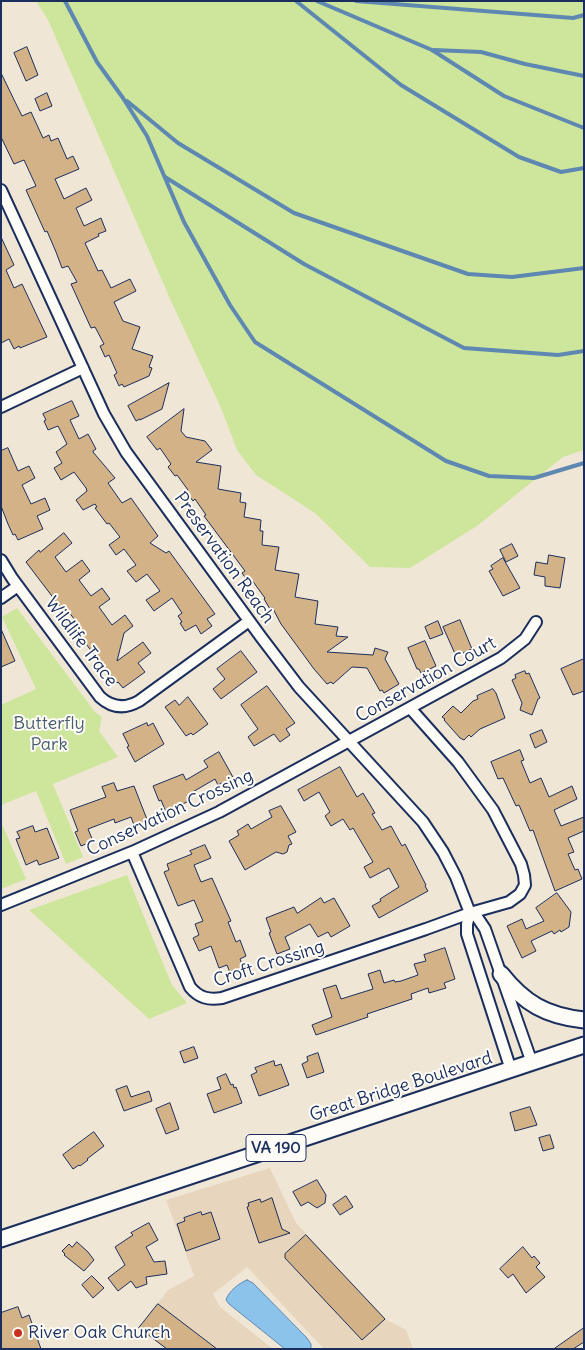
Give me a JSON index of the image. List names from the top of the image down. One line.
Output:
{"streets":{"main road":["Great Bridge Boulevard","VA 190"],"street":["Preservation Reach","Wildlife Trace","Conservation Court","Conservation Crossing","Croft Crossing"]},"crossings":[["Preservation Reach","Wildlife Trace"],["Preservation Reach","Conservation Court"],["Preservation Reach","Conservation Crossing"],["Preservation Reach","Croft Crossing"],["Preservation Reach","Great Bridge Boulevard"],["Conservation Court","Conservation Crossing"],["Conservation Crossing","Croft Crossing"]],"parks":["Butterfly Park"],"places":["River Oak Church"]}
